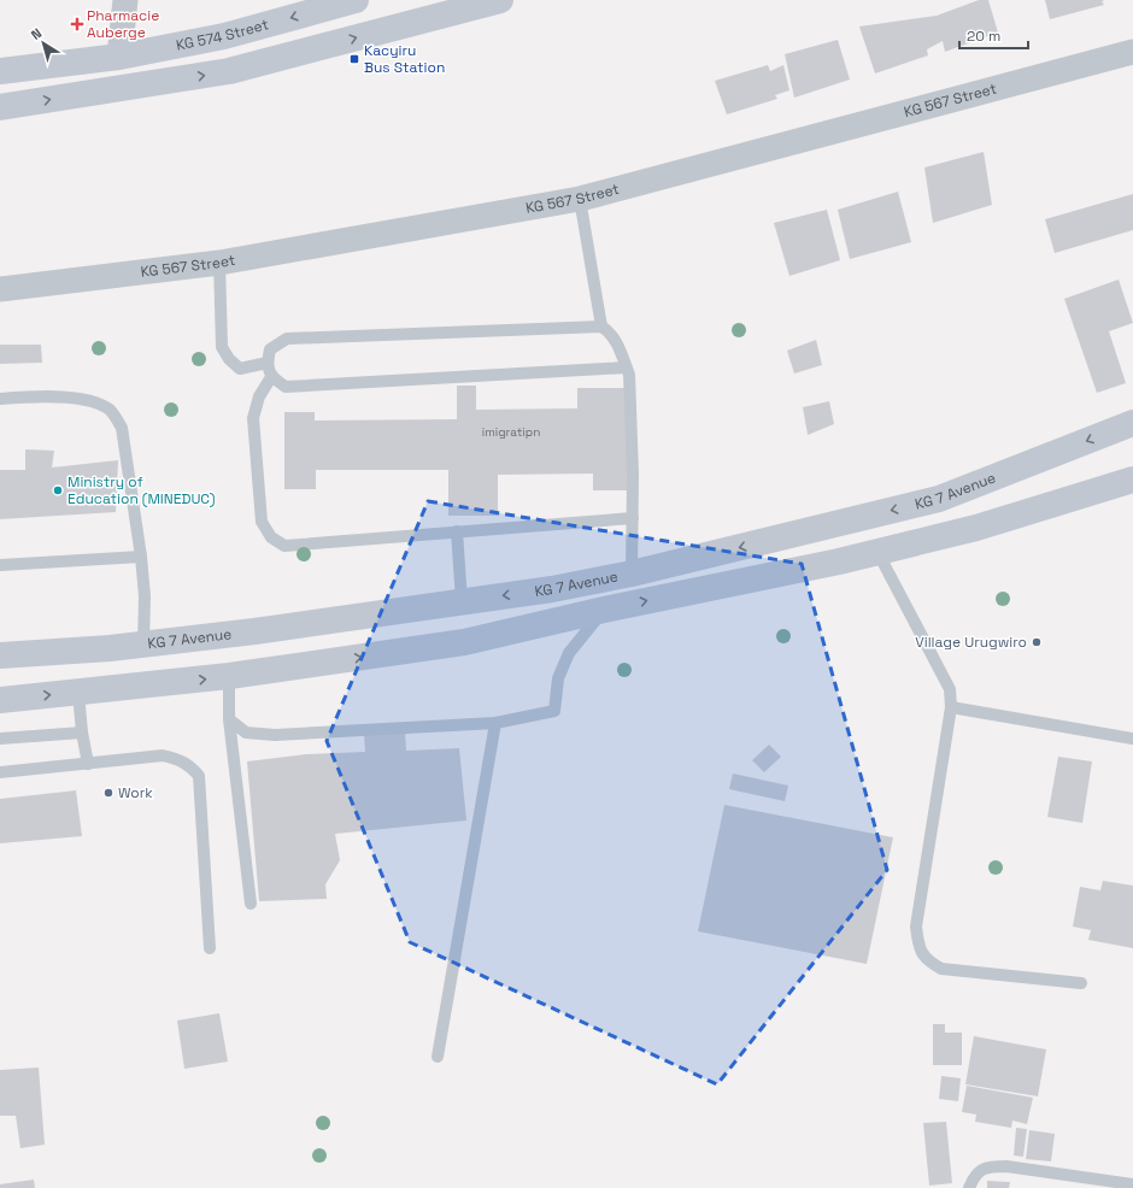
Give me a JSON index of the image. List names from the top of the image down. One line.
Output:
{"streets":{"main road":["KG 574 Street","KG 7 Avenue"],"street":["KG 567 Street"]},"places":{"health":["Pharmacie Auberge"],"transit":["Kacyiru Bus Station"],"other":["Ministry of Education (MINEDUC)","Village Urugwiro","Work"]},"house_numbers":["imigratipn"],"scale_bar":"20 m","north":"top left"}
